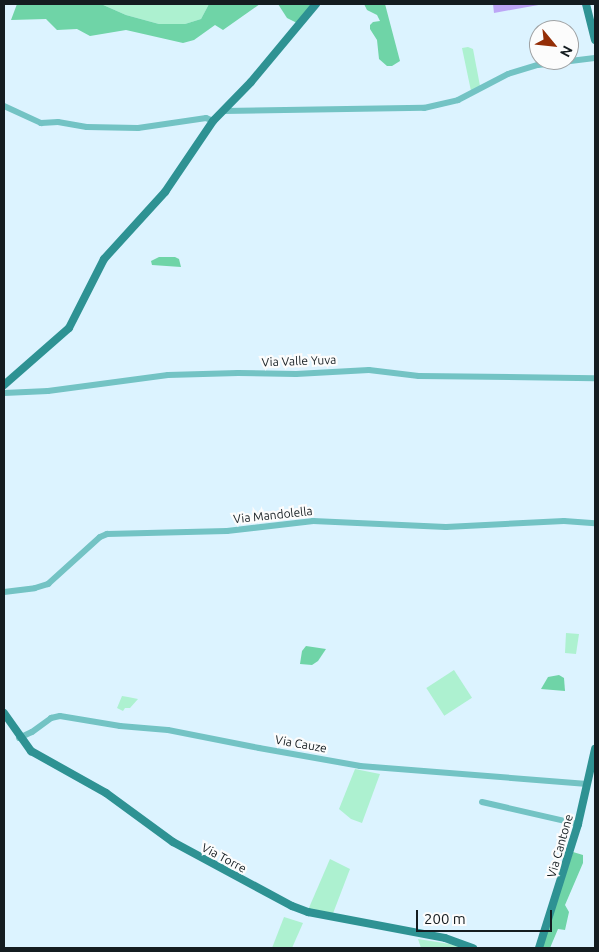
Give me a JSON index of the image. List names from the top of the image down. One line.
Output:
{"streets":{"main road":["Via Cantone","Via Torre"],"street":["Via Valle Yuva","Via Mandolella","Via Cauze"]},"crossings":[["Via Cauze","Via Cantone"],["Via Cauze","Via Torre"]],"scale_bar":"200 m","north":"bottom right"}
